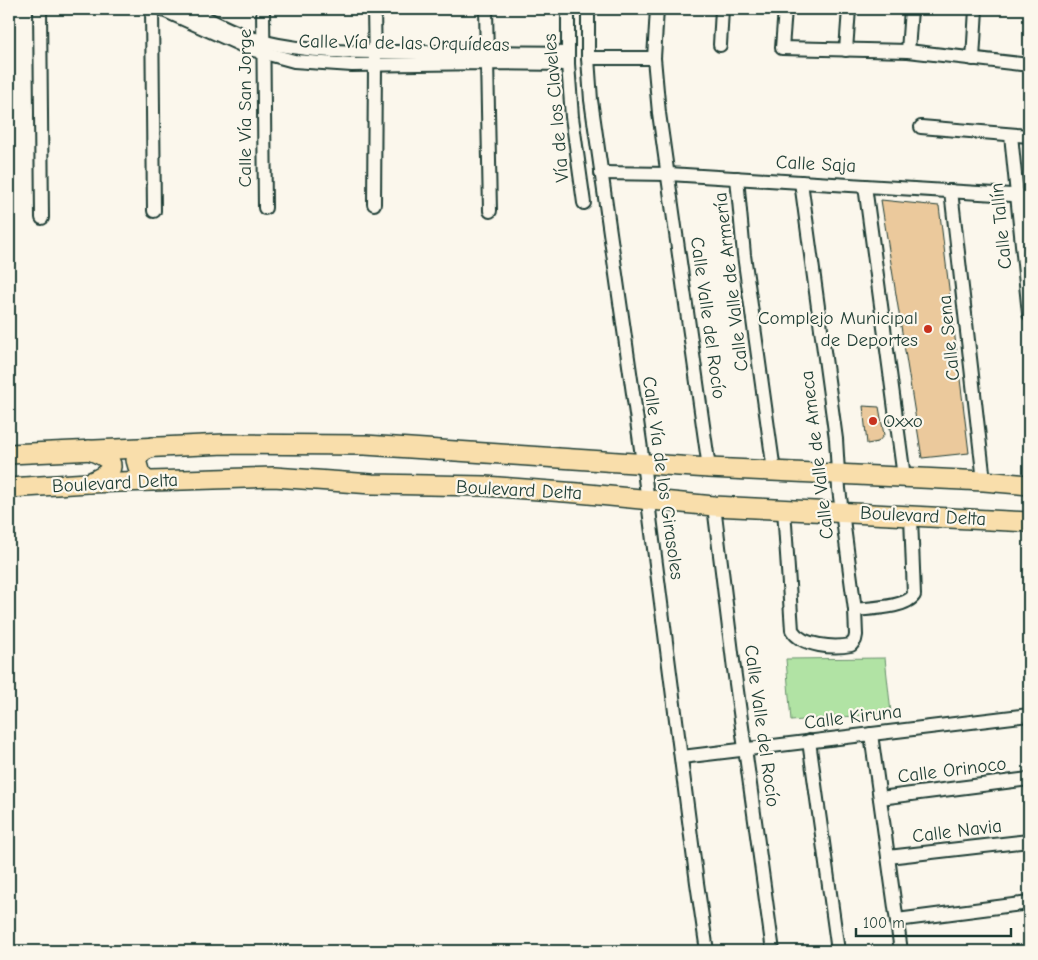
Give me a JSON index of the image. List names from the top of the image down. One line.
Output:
{"streets":{"main road":["Boulevard Delta"],"street":["Calle Vía de las Orquídeas","Calle Vía San Jorge","Vía de los Claveles","Calle Saja","Calle Tallín","Calle Valle de Armería","Calle Valle del Rocío","Calle Sena","Calle Valle de Ameca","Calle Vía de los Girasoles","Calle Kiruna","Calle Orinoco","Calle Navia"]},"crossings":[["Calle Vía de las Orquídeas","Calle Vía San Jorge"],["Calle Vía de las Orquídeas","Vía de los Claveles"],["Calle Saja","Calle Tallín"],["Calle Saja","Calle Valle de Armería"],["Calle Saja","Calle Valle del Rocío"],["Calle Saja","Calle Sena"],["Calle Saja","Calle Valle de Ameca"],["Calle Saja","Calle Vía de los Girasoles"],["Calle Valle de Armería","Boulevard Delta"],["Calle Valle del Rocío","Boulevard Delta"],["Calle Valle del Rocío","Calle Kiruna"],["Calle Sena","Boulevard Delta"],["Calle Valle de Ameca","Boulevard Delta"],["Calle Vía de los Girasoles","Boulevard Delta"],["Calle Vía de los Girasoles","Calle Kiruna"]],"places":["Complejo Municipal de Deportes","Oxxo"],"scale_bar":"100 m"}
